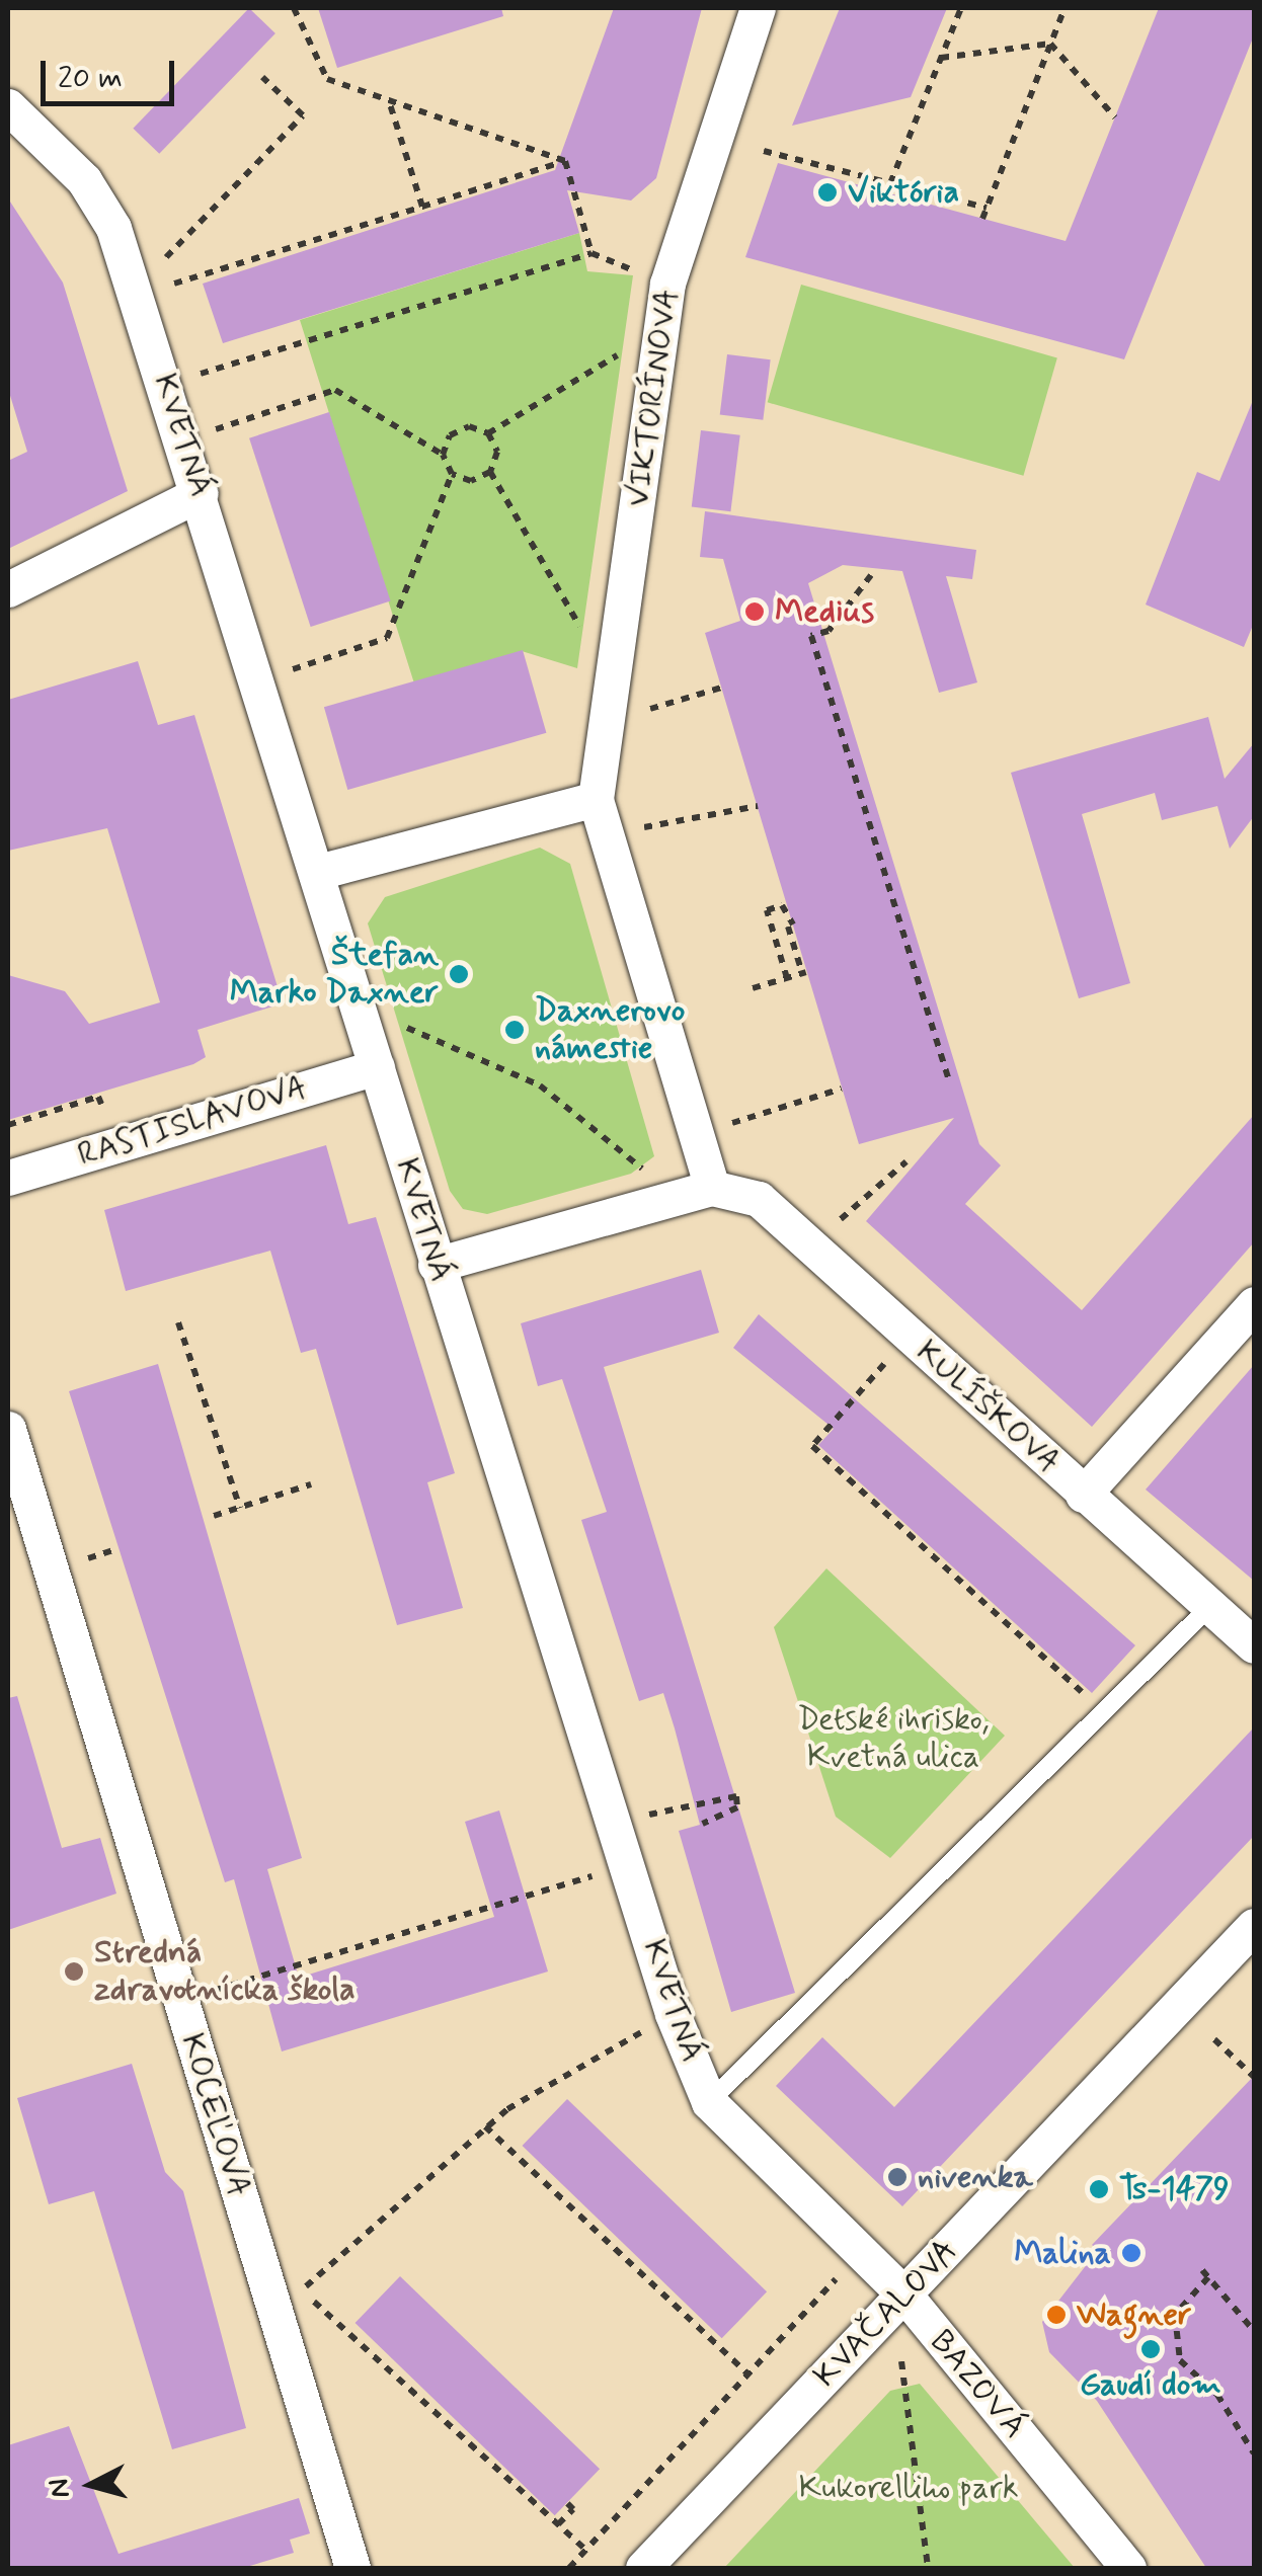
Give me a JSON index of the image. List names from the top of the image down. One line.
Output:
{"streets":{"street":["VIKTORÍNOVA","KVETNÁ","RASTISLAVOVA","KULÍŠKOVA","KOCEĽOVA","KVAČALOVA","BAZOVÁ"]},"crossings":[["KVETNÁ","RASTISLAVOVA"],["KVETNÁ","KVAČALOVA"],["KVETNÁ","BAZOVÁ"],["KVAČALOVA","BAZOVÁ"]],"parks":["Detské ihrisko, Kvetná ulica","Kukorelliho park"],"places":["Viktória","Medius","Štefan Marko Daxner","Daxnerovo námestie","Stredná zdravotnícka škola","nivenka","Ts-1479","Malina","Wagner","Gaudí dom"],"scale_bar":"20 m","north":"left"}
